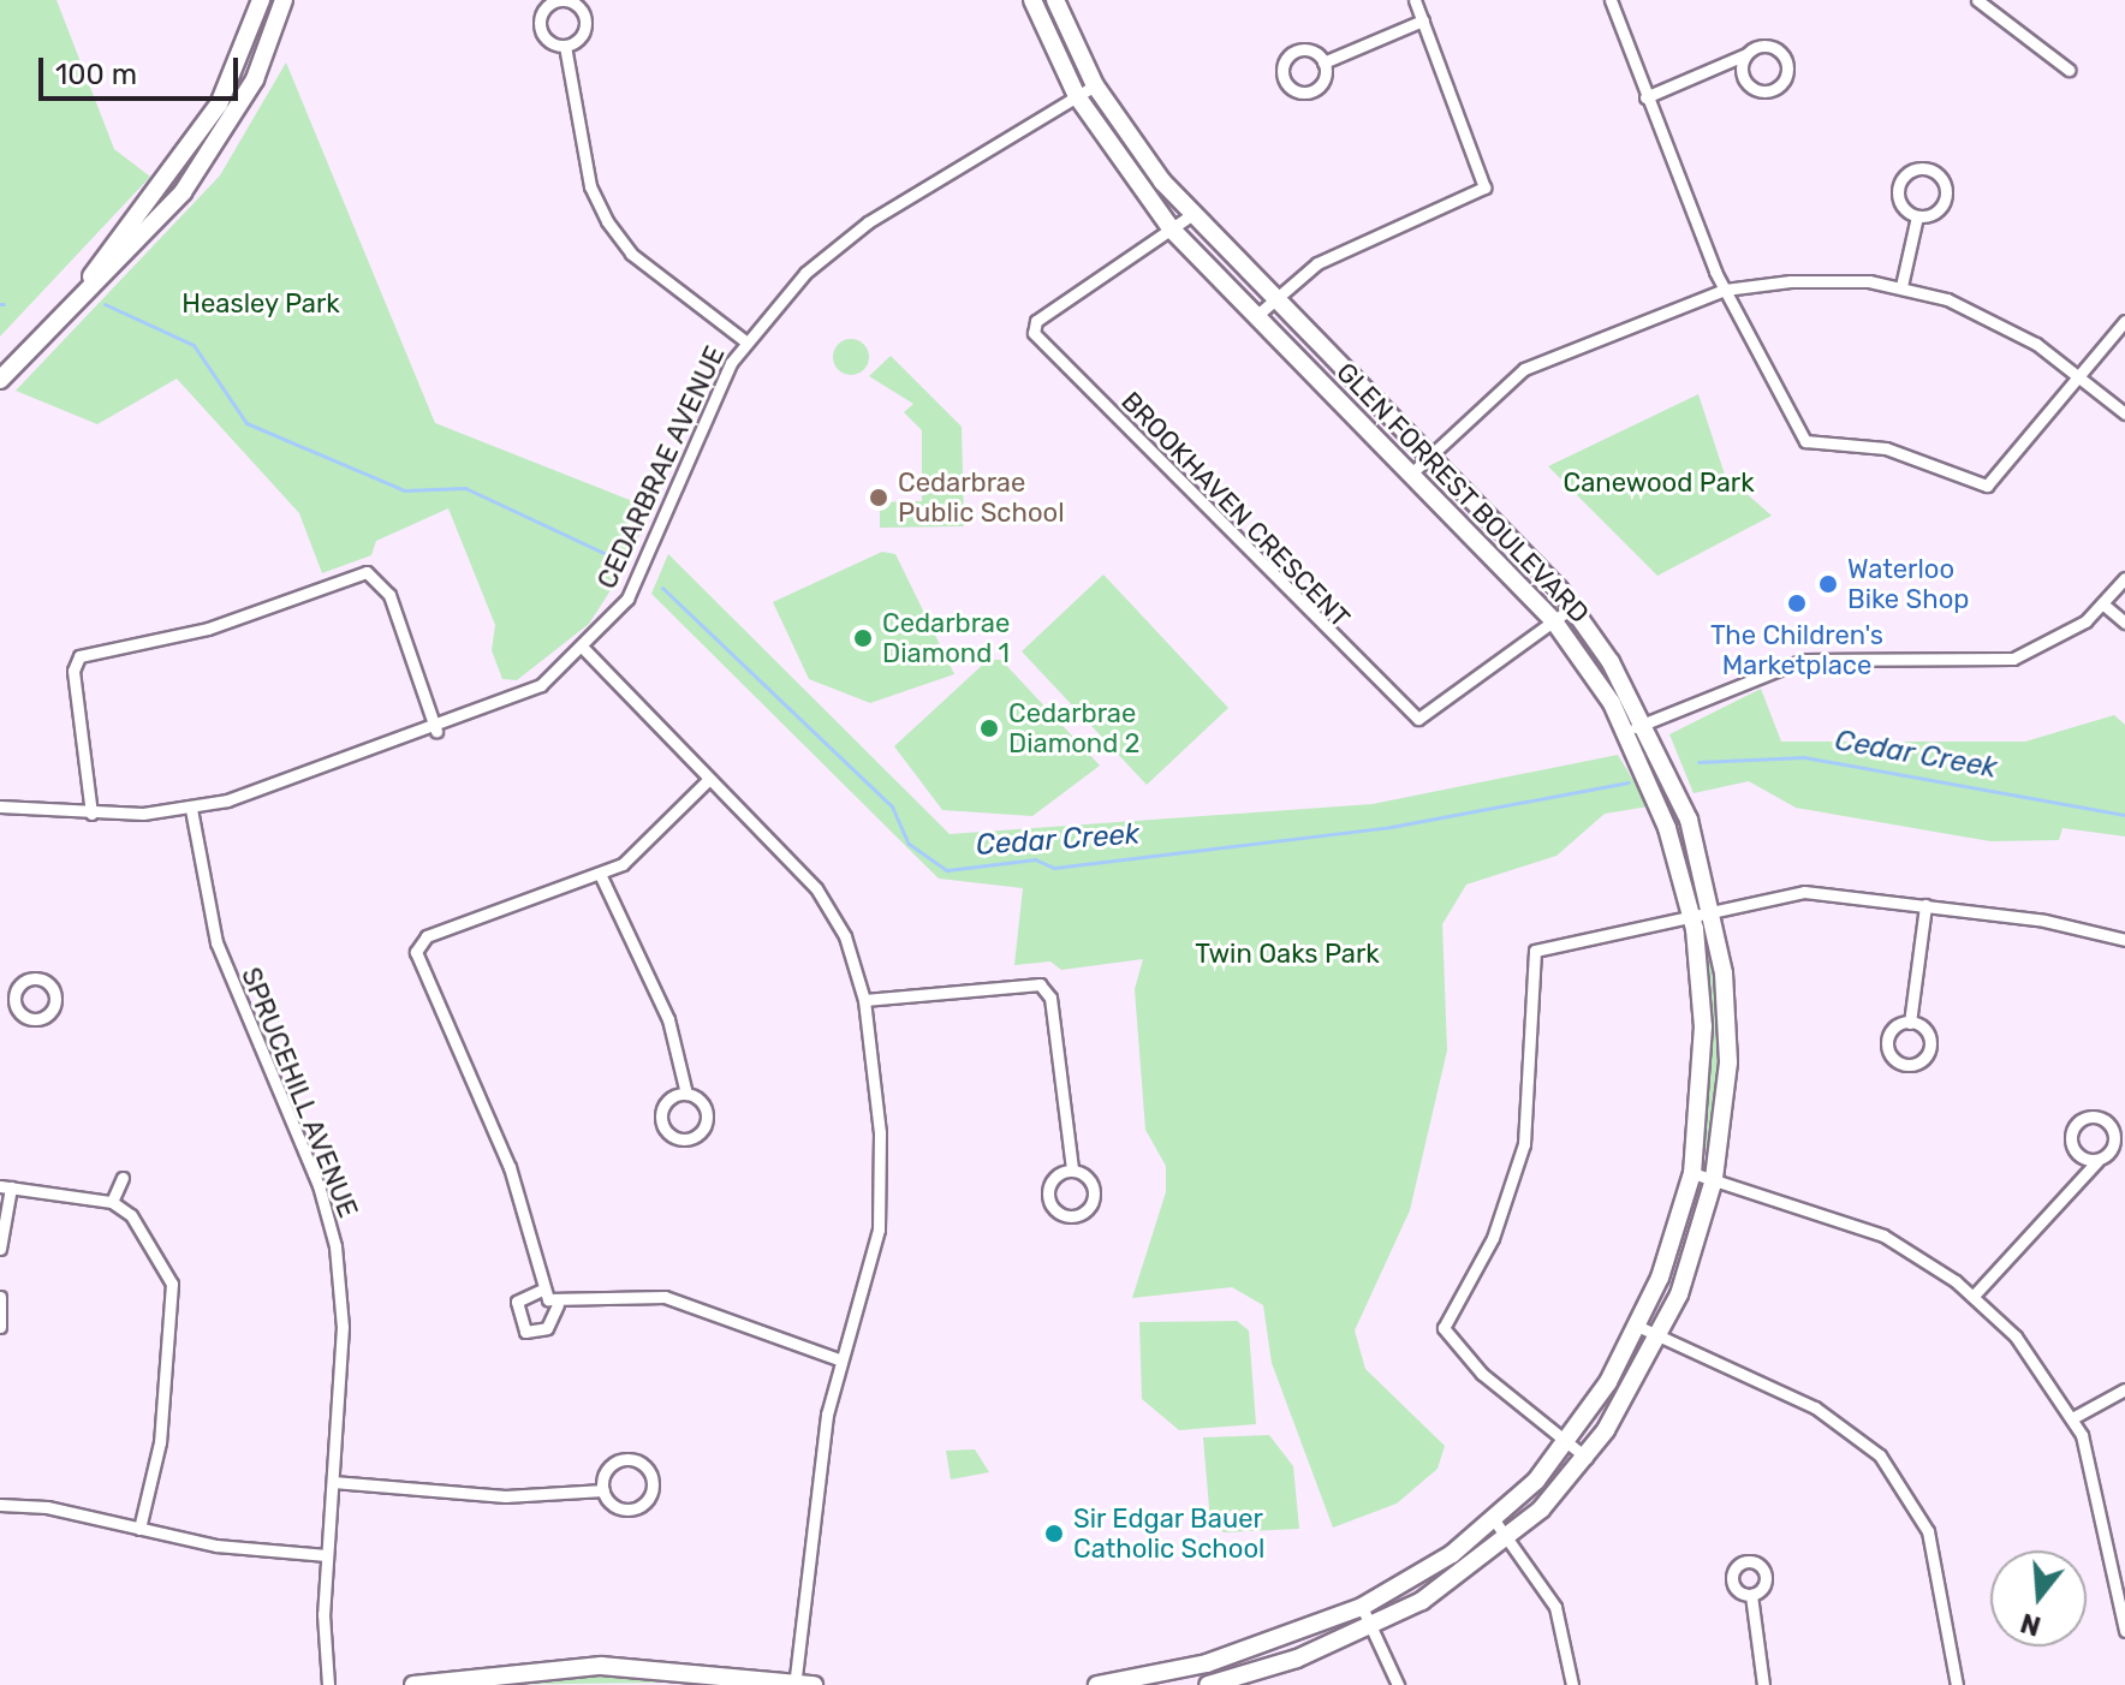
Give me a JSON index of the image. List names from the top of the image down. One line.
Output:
{"streets":{"street":["CEDARBRAE AVENUE","GLEN FORREST BOULEVARD","BROOKHAVEN CRESCENT","SPRUCEHILL AVENUE"]},"crossings":[["CEDARBRAE AVENUE","GLEN FORREST BOULEVARD"],["CEDARBRAE AVENUE","SPRUCEHILL AVENUE"],["GLEN FORREST BOULEVARD","BROOKHAVEN CRESCENT"]],"water":["Cedar Creek"],"parks":["Heasley Park","Canewood Park","Twin Oaks Park"],"places":["Cedarbrae Public School","Waterloo Bike Shop","The Children's Marketplace","Cedarbrae Diamond 1","Cedarbrae Diamond 2","Sir Edgar Bauer Catholic School"],"scale_bar":"100 m","north":"bottom"}
